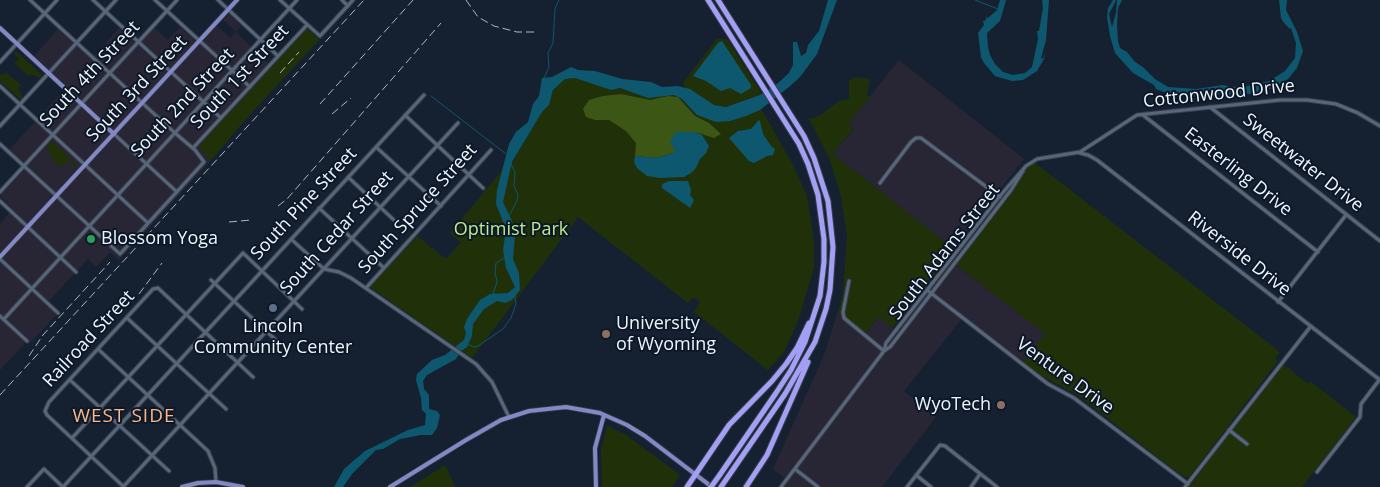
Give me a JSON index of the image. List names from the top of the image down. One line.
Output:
{"streets":{"main road":["South 3rd Street"],"street":["South 4th Street","South 1st Street","Cottonwood Drive","South 2nd Street","Sweetwater Drive","Easterling Drive","South Pine Street","South Spruce Street","South Cedar Street","South Adams Street","Riverside Drive","Railroad Street","Venture Drive"]},"crossings":[["Cottonwood Drive","Sweetwater Drive"],["Cottonwood Drive","Easterling Drive"],["Cottonwood Drive","South Adams Street"],["Cottonwood Drive","Riverside Drive"],["South Adams Street","Venture Drive"]],"districts":["WEST SIDE"],"parks":["Optimist Park"],"places":["Blossom Yoga","Lincoln Community Center","University of Wyoming","WyoTech"]}
